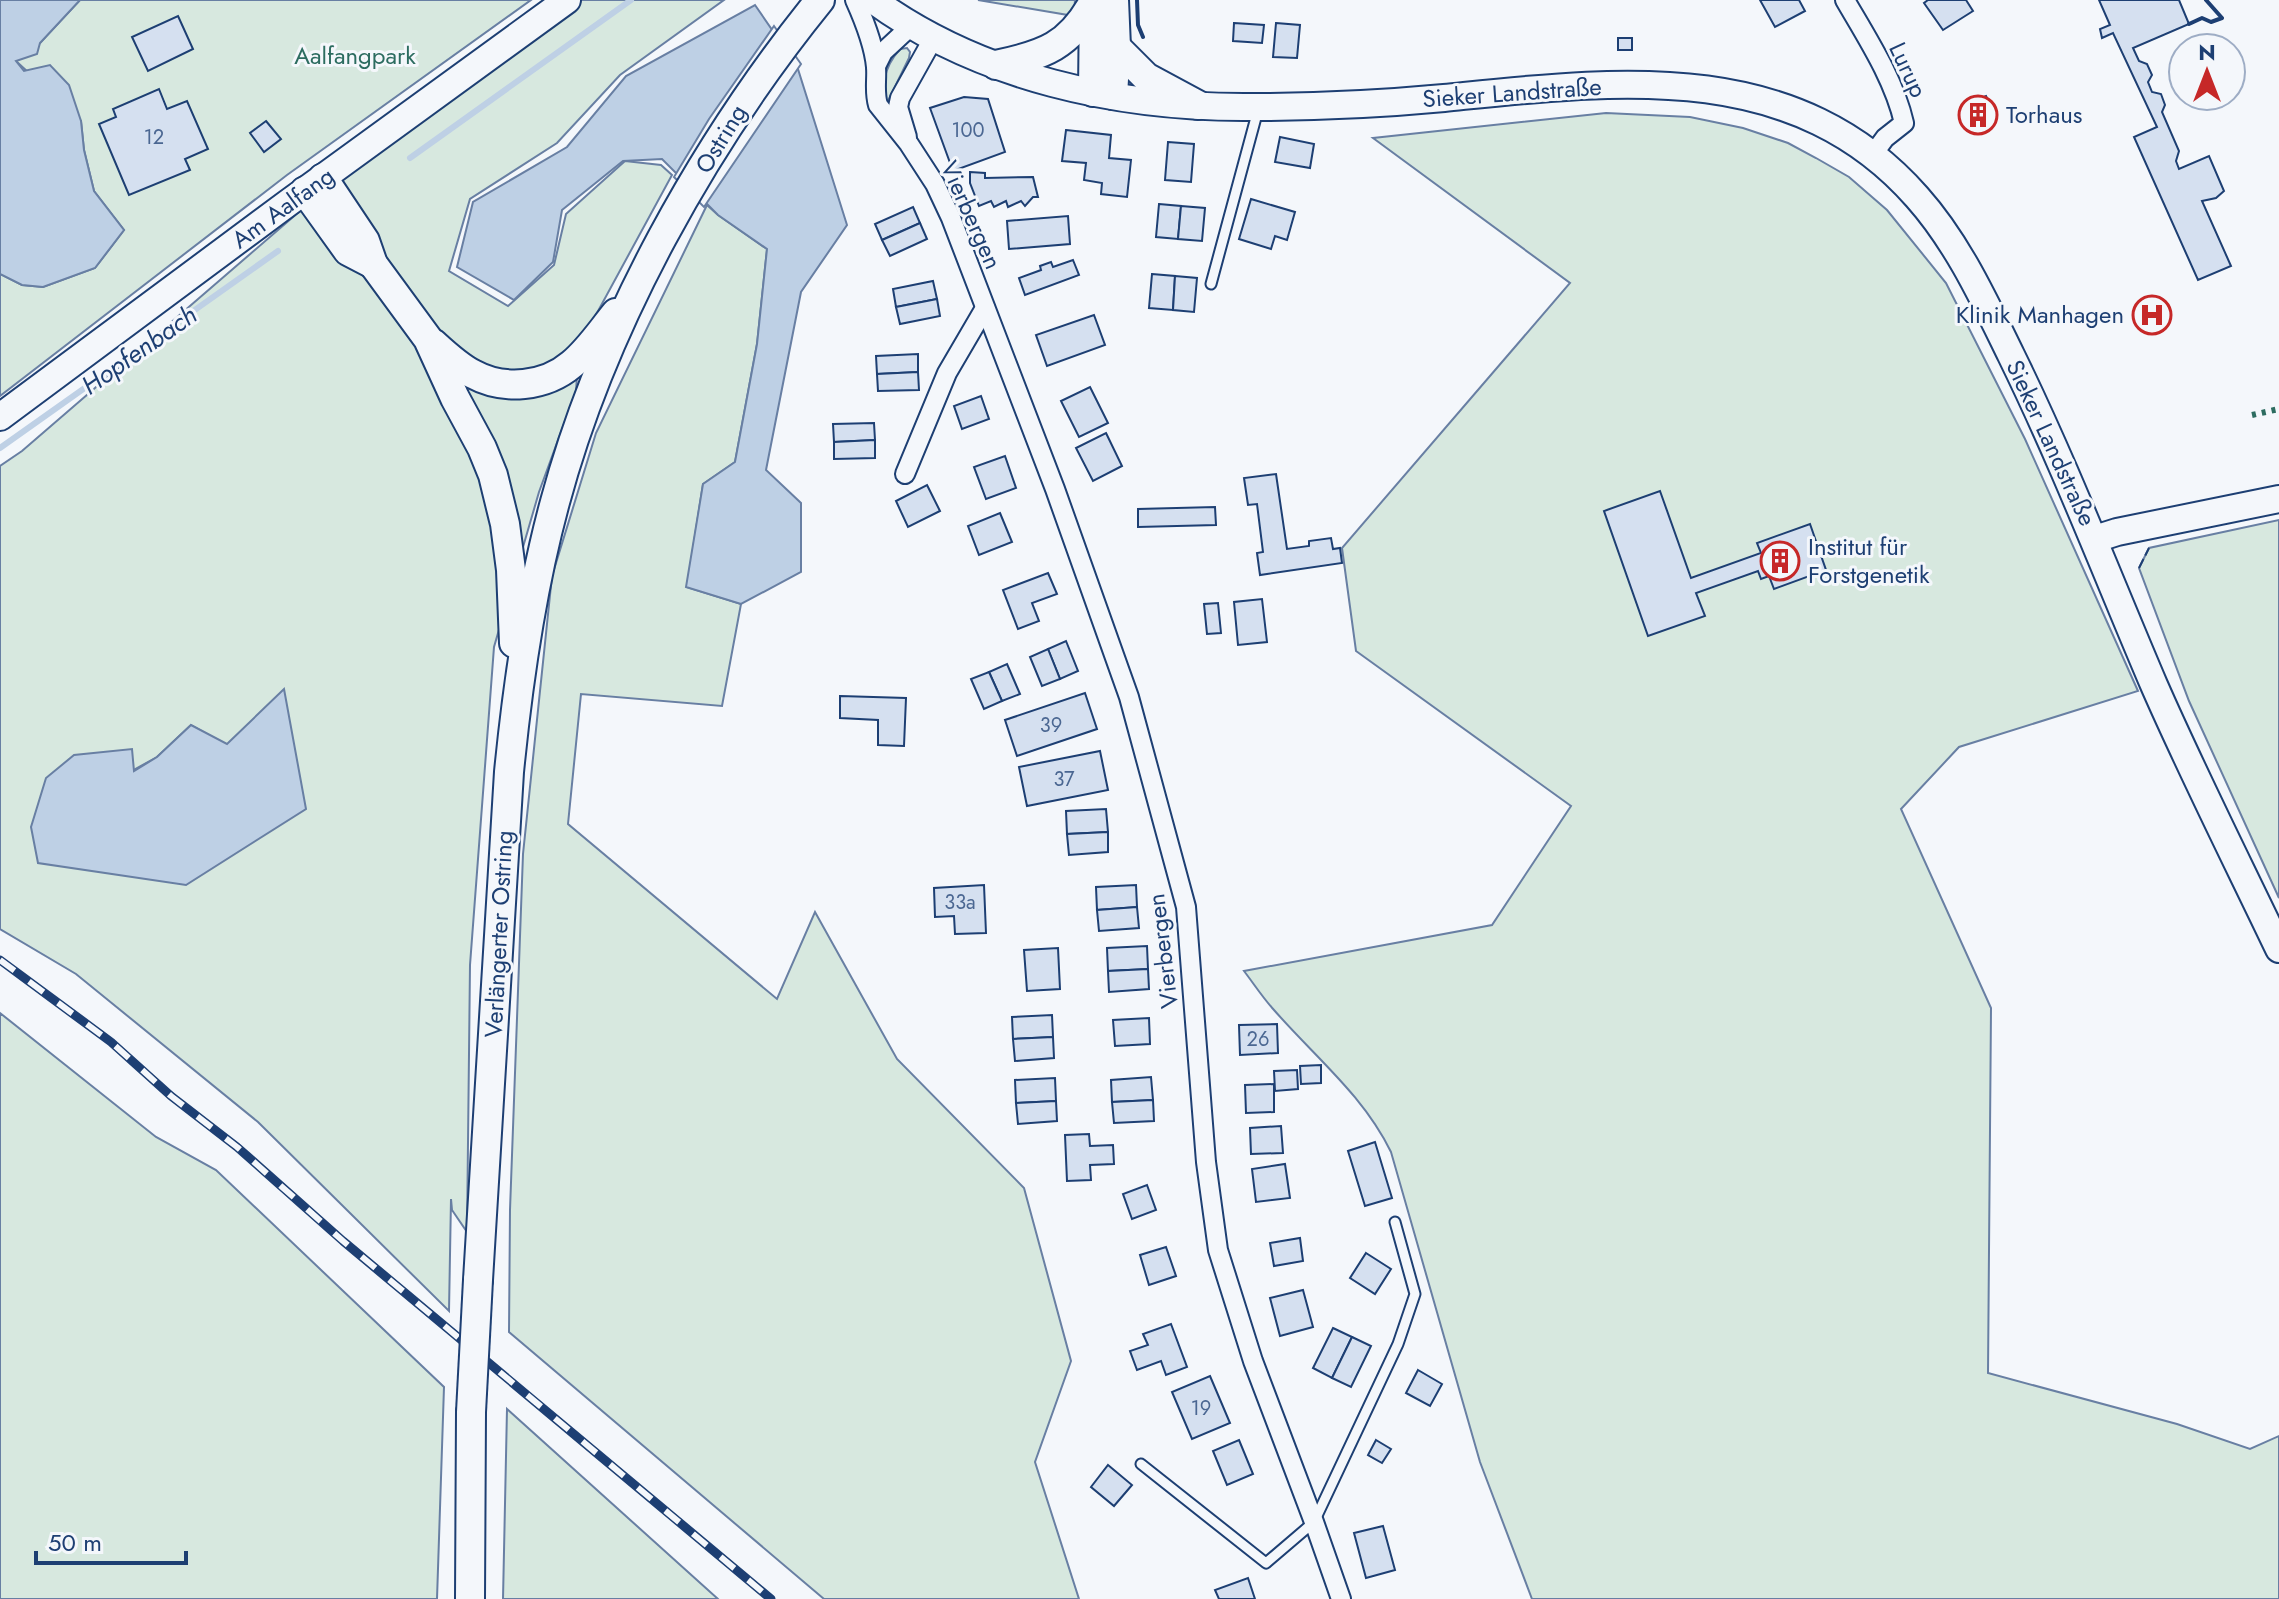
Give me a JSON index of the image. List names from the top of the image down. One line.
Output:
{"streets":{"main road":["Sieker Landstraße","Ostring","Am Aalfang","Verlängerter Ostring"],"street":["Lurup","Vierbergen"]},"crossings":[["Lurup","Sieker Landstraße"],["Sieker Landstraße","Vierbergen"],["Ostring","Verlängerter Ostring"]],"water":["Hopfenbach"],"parks":["Aalfangpark"],"places":{"building":["Torhaus","Institut für Forstgenetik"],"hospital":["Klinik Manhagen"]},"house_numbers":["100","12","39","37","33a","26","19"],"scale_bar":"50 m","north":"top"}
